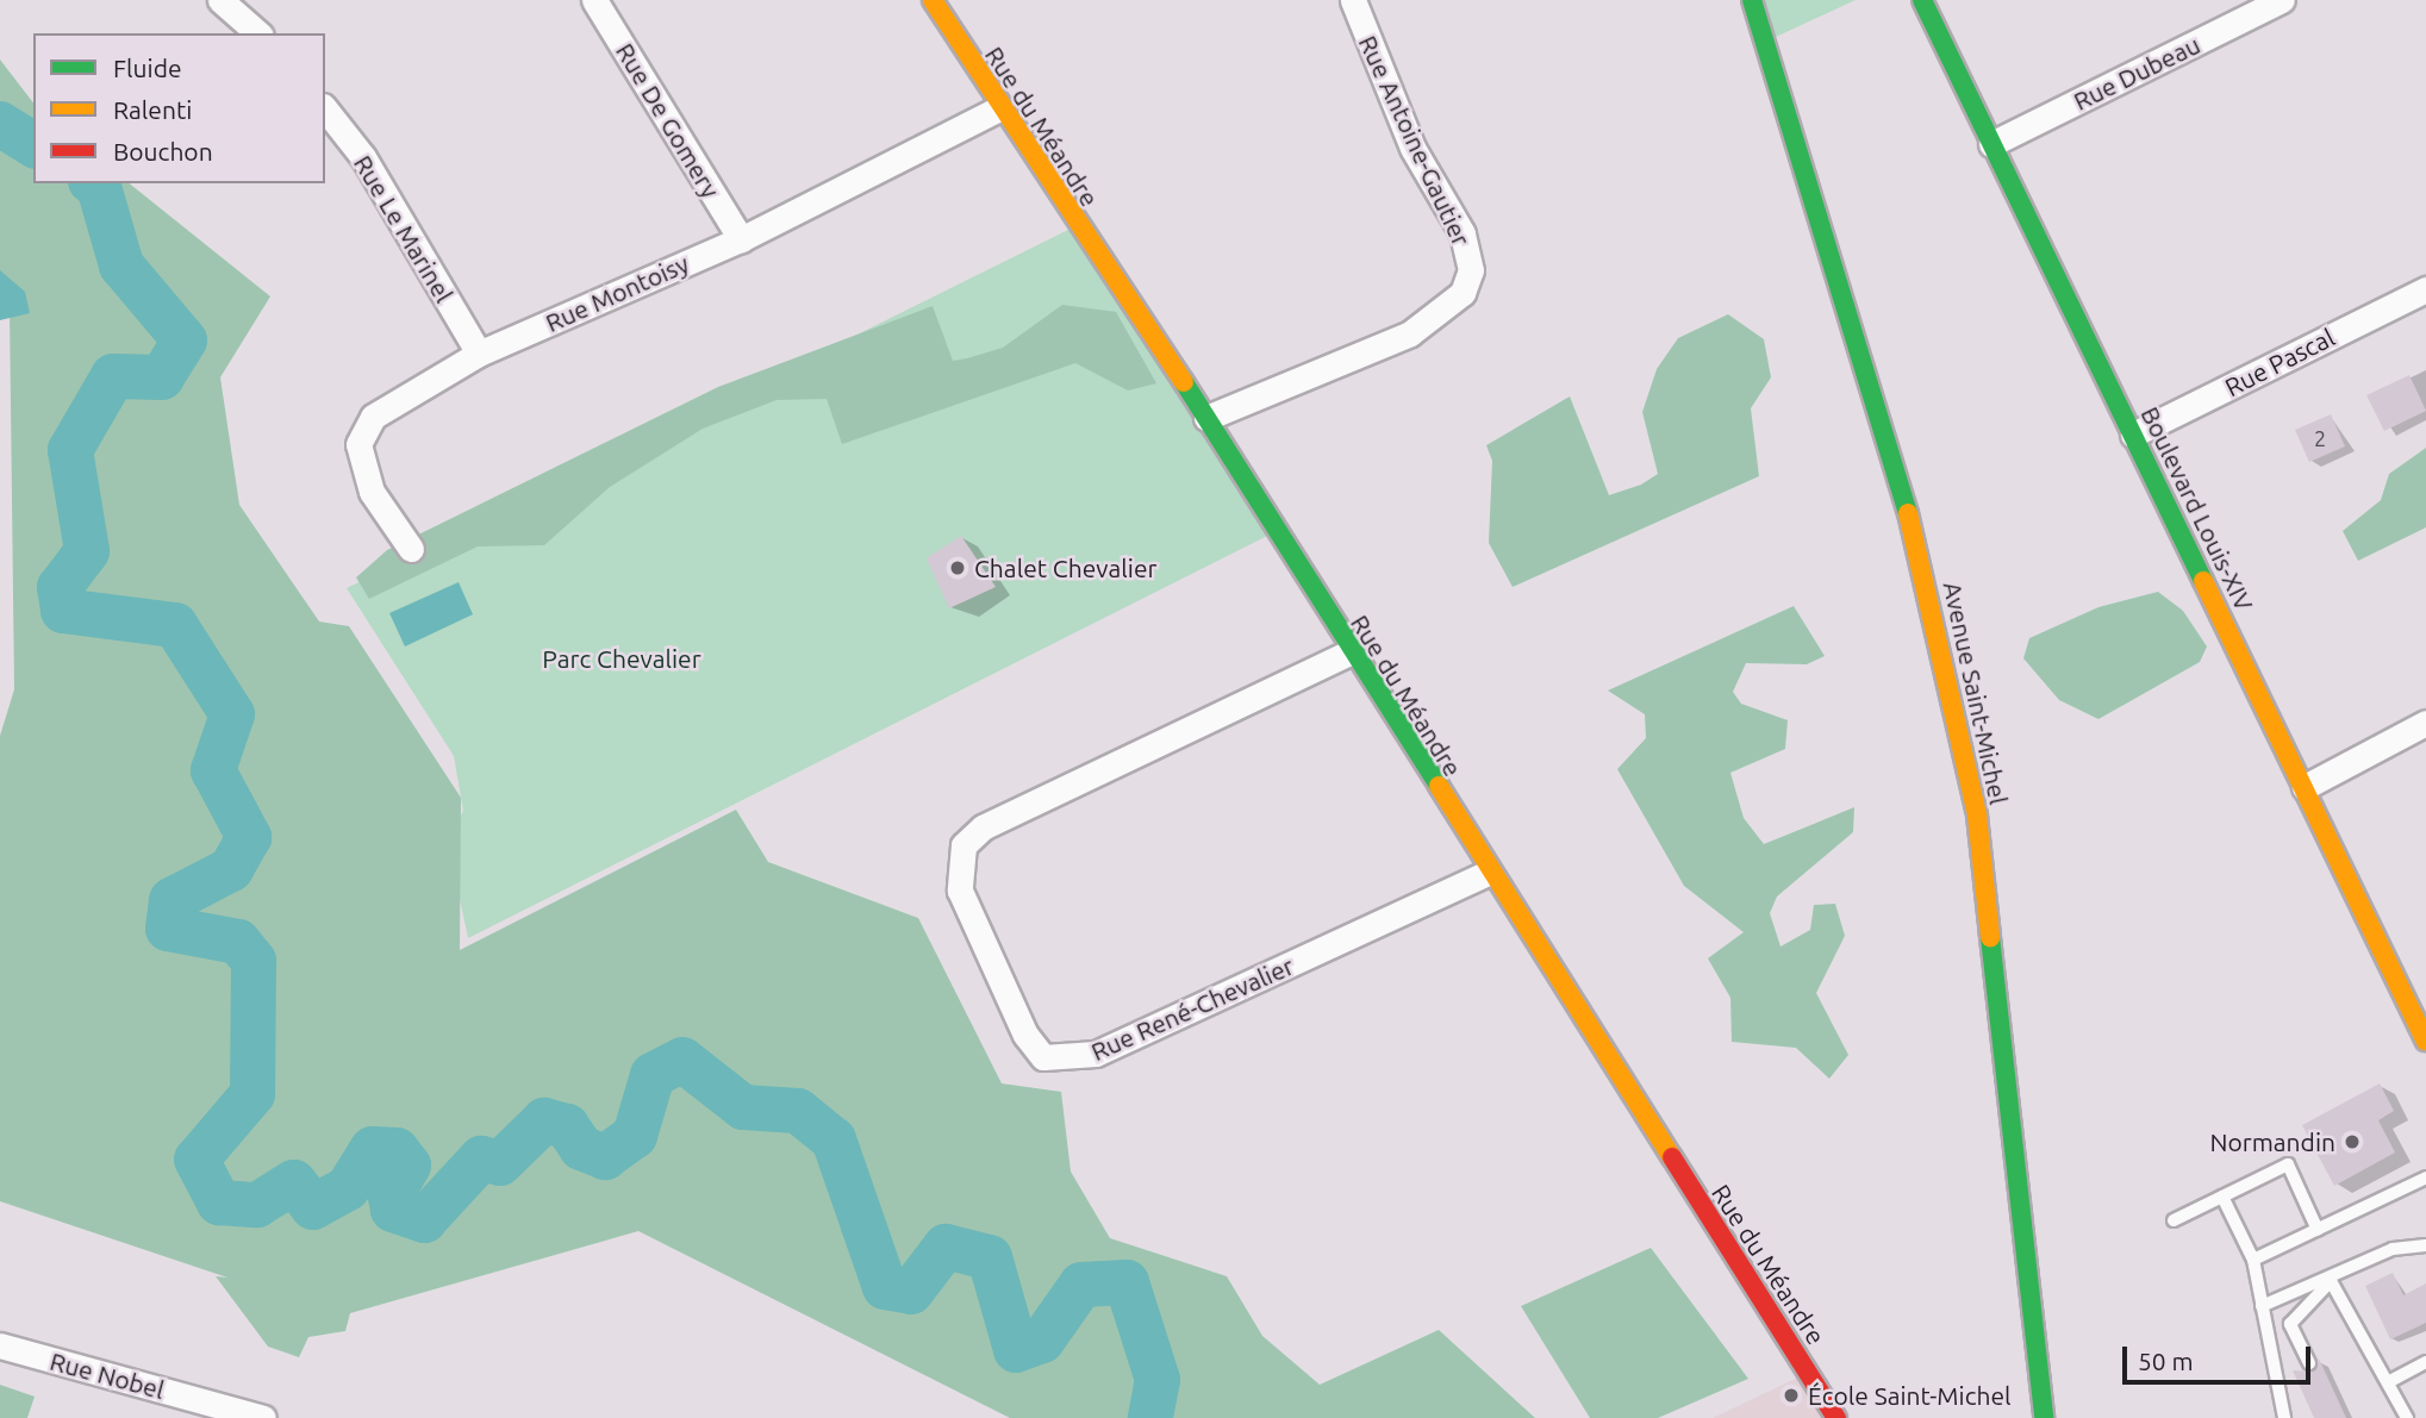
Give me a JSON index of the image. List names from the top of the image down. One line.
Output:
{"streets":{"street":["Rue Dubeau","Rue De Gomery","Rue du Méandre","Rue Antoine-Gautier","Rue Le Marinel","Rue Montoisy","Rue Pascal","Boulevard Louis-XIV","Avenue Saint-Michel","Rue René-Chevalier","Rue Nobel"]},"crossings":[["Rue Dubeau","Boulevard Louis-XIV"],["Rue De Gomery","Rue Montoisy"],["Rue du Méandre","Rue Antoine-Gautier"],["Rue du Méandre","Rue Montoisy"],["Rue du Méandre","Rue René-Chevalier"],["Rue Le Marinel","Rue Montoisy"],["Rue Pascal","Boulevard Louis-XIV"]],"parks":["Parc Chevalier"],"places":["Chalet Chevalier","Normandin","École Saint-Michel"],"house_numbers":["2"],"legend":["Fluide","Ralenti","Bouchon"],"scale_bar":"50 m"}
